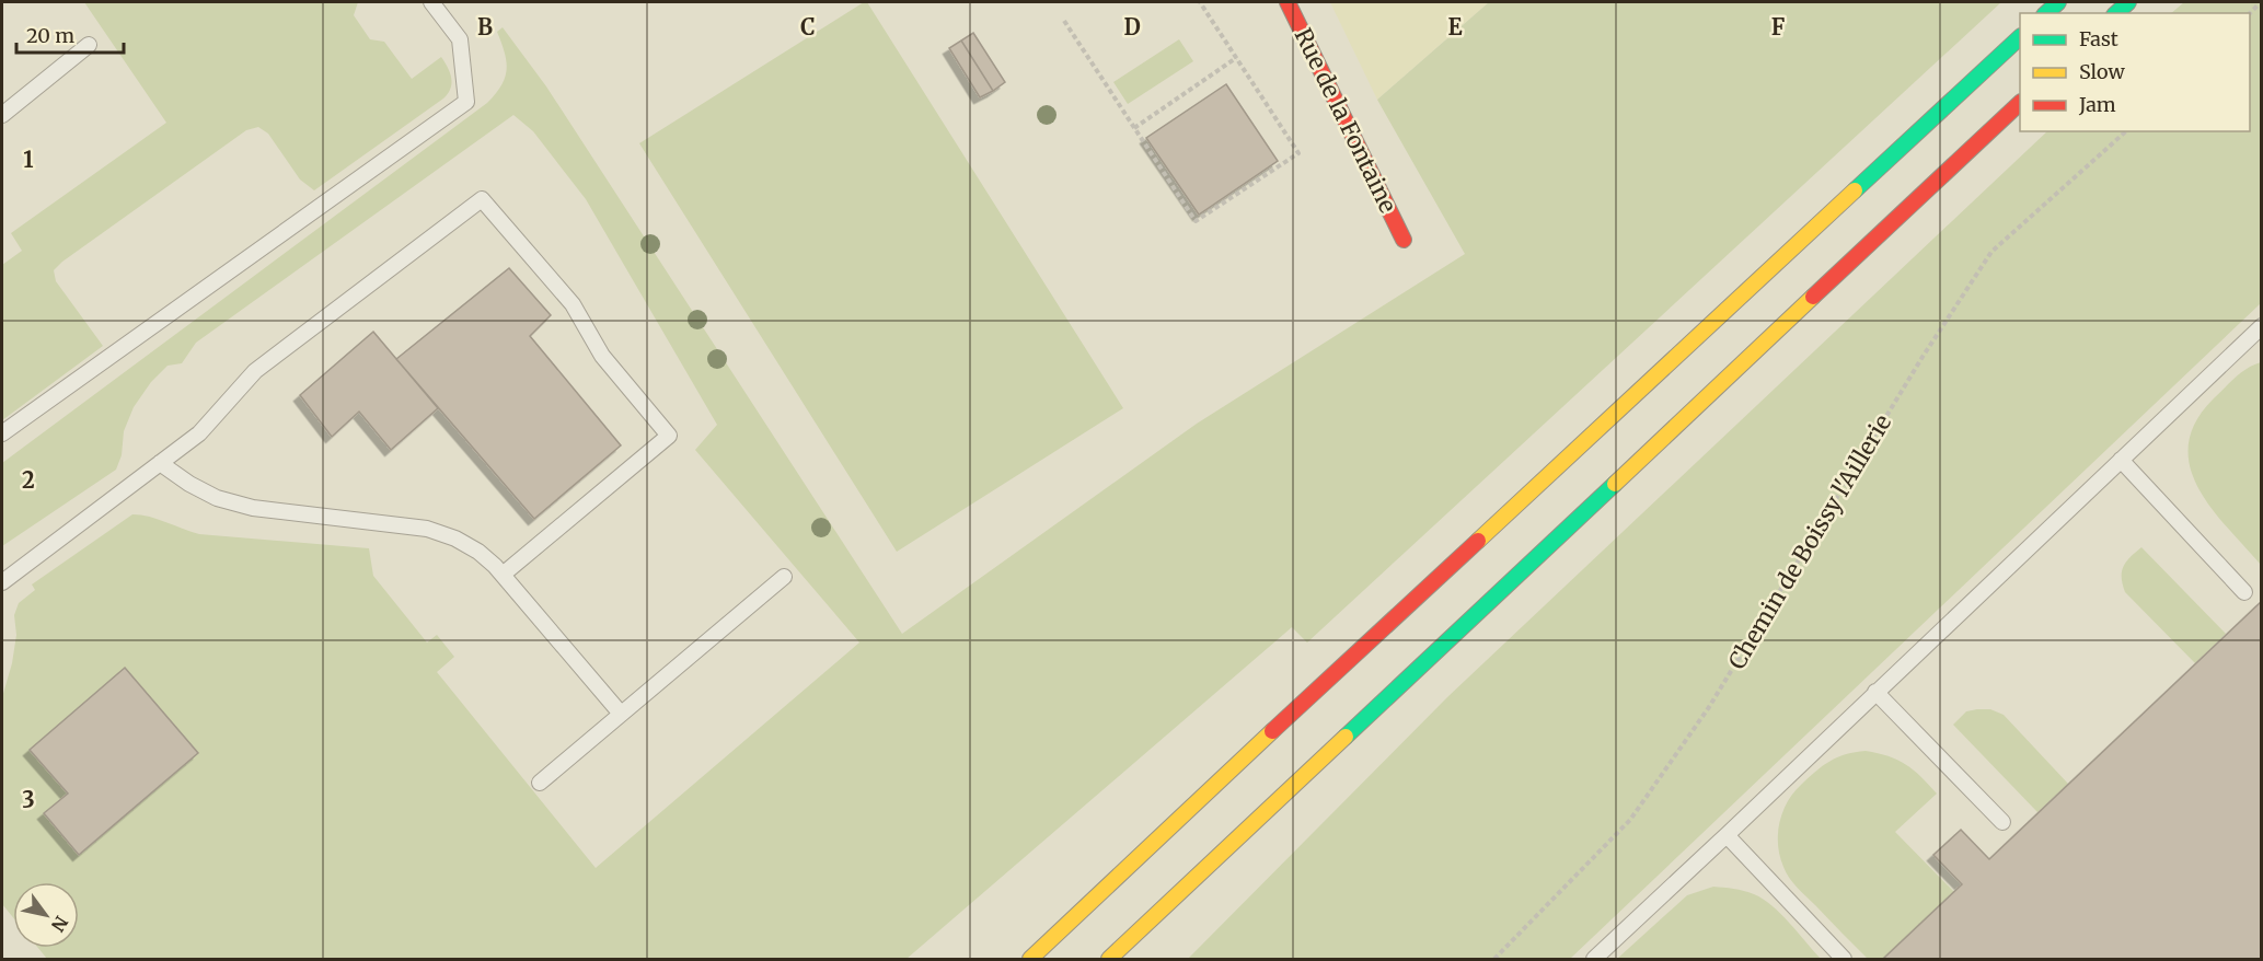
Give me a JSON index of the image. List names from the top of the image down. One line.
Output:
{"streets":{"main road":["Rue de la Fontaine"],"path":["Chemin de Boissy l'Aillerie"]},"legend":["Fast","Slow","Jam"],"scale_bar":"20 m","north":"bottom right","grid":{"columns":["B","C","D","E","F"],"rows":["1","2","3"]}}
